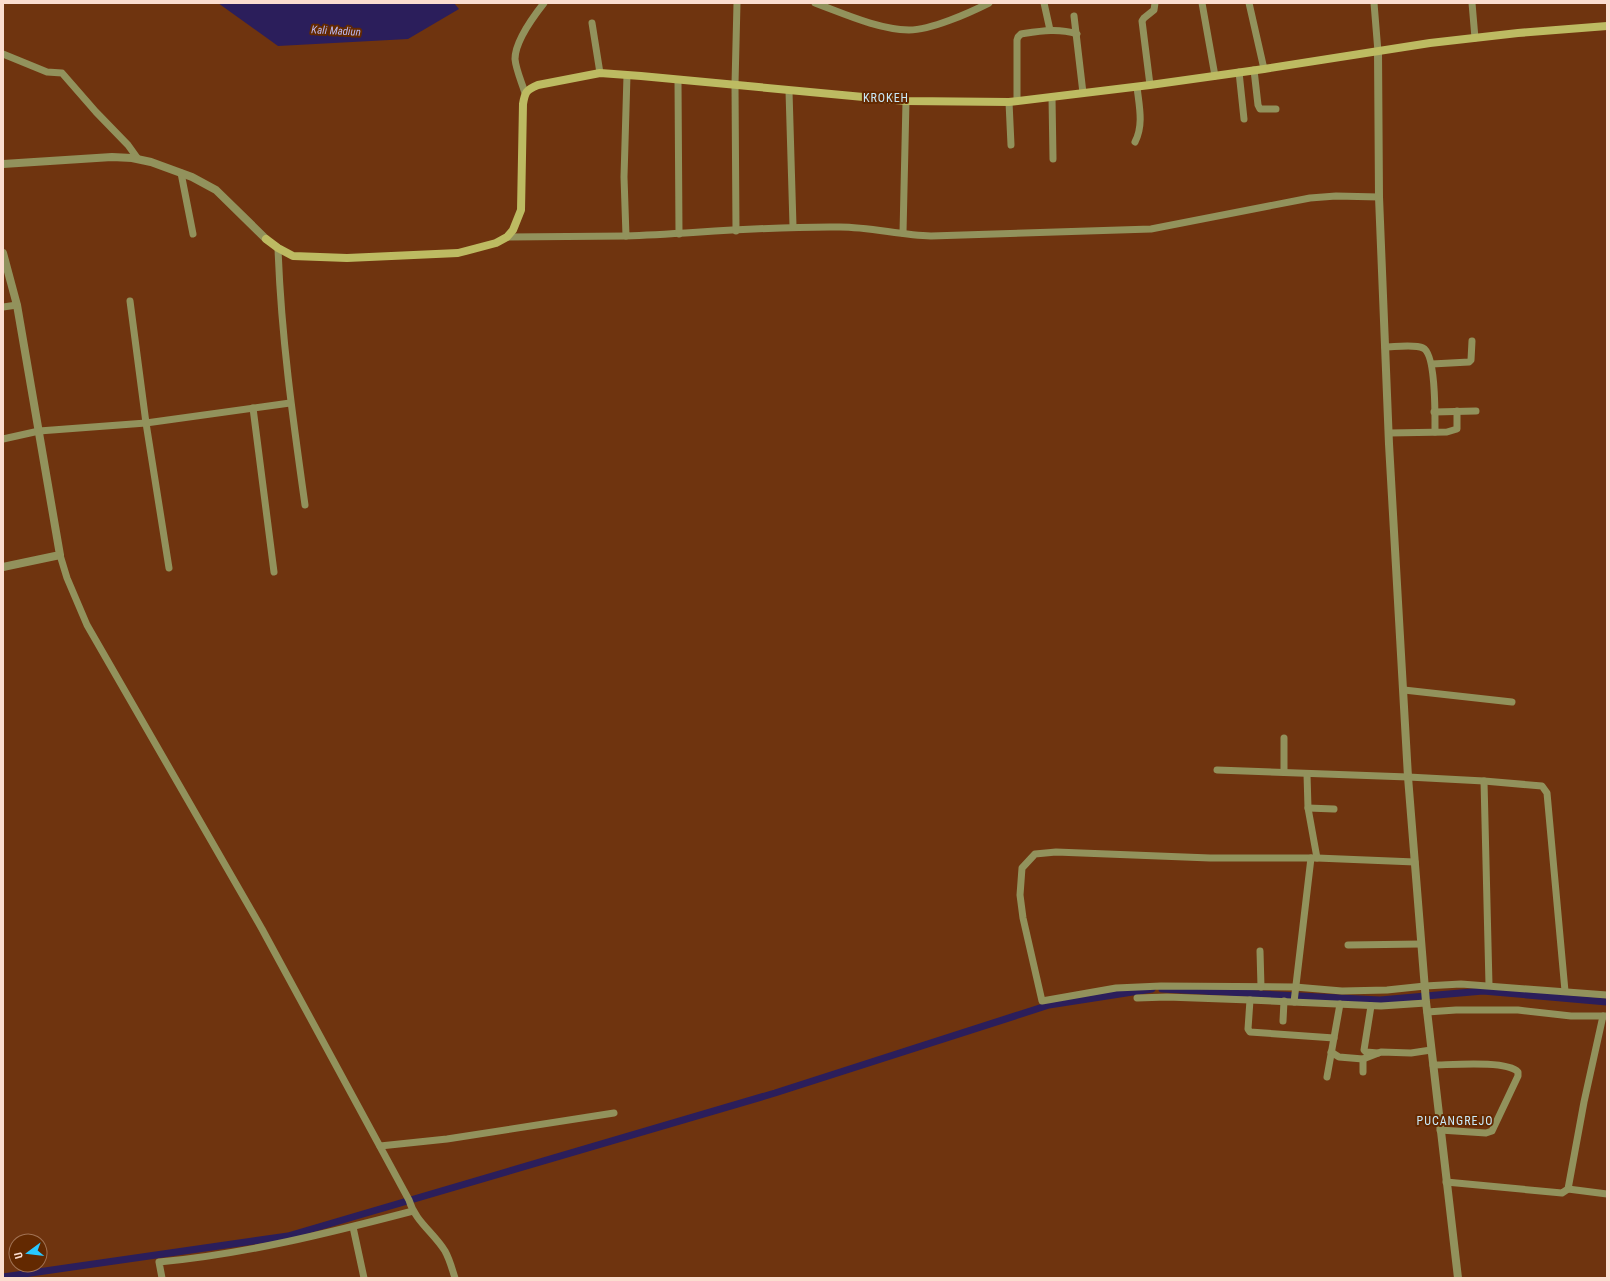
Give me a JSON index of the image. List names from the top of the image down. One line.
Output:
{"districts":["KROKEH","PUCANGREJO"],"water":["Kali Madiun"],"north":"left"}
